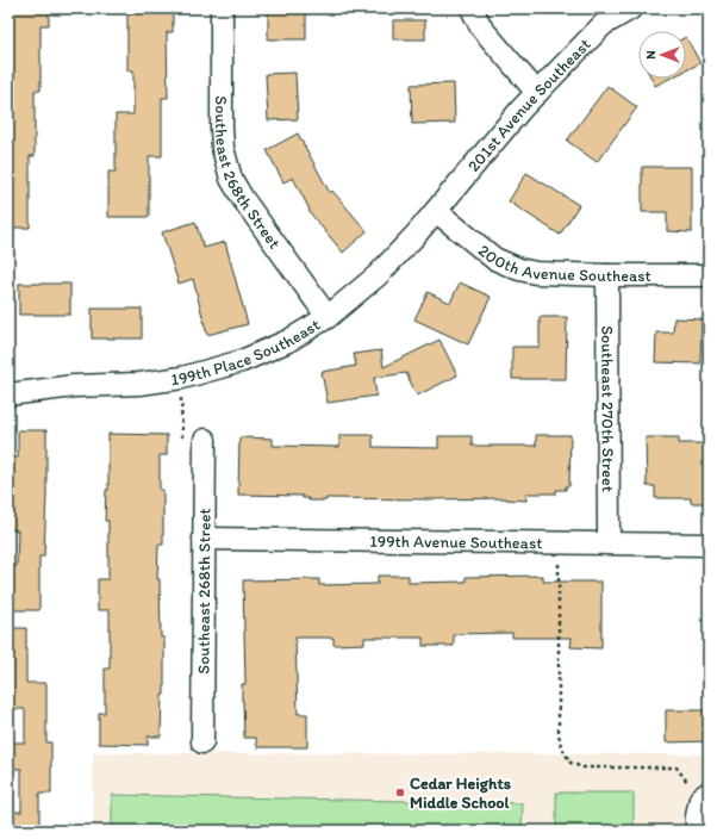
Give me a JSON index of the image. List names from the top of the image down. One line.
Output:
{"streets":{"street":["201st Avenue Southeast","Southeast 268th Street","200th Avenue Southeast","199th Place Southeast","Southeast 270th Street","199th Avenue Southeast"]},"crossings":[["201st Avenue Southeast","200th Avenue Southeast"],["201st Avenue Southeast","199th Place Southeast"],["Southeast 268th Street","199th Place Southeast"],["Southeast 268th Street","199th Avenue Southeast"],["200th Avenue Southeast","199th Place Southeast"],["200th Avenue Southeast","Southeast 270th Street"],["Southeast 270th Street","199th Avenue Southeast"]],"places":["Cedar Heights Middle School"],"north":"left"}
